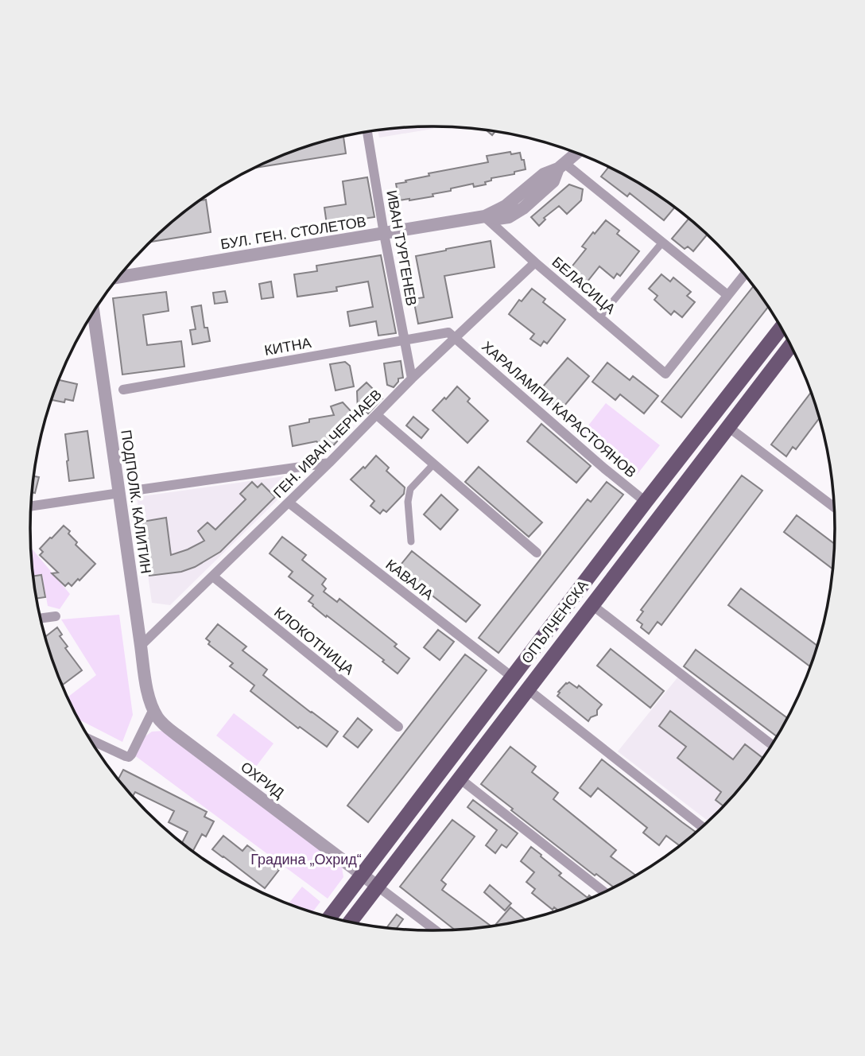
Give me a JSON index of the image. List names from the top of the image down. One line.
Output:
{"streets":{"main road":["ОПЪЛЧЕНСКА"],"street":["БУЛ. ГЕН. СТОЛЕТОВ","ИВАН ТУРГЕНЕВ","БЕЛАСИЦА","КИТНА","ХАРАЛАМПИ КАРАСТОЯНОВ","ГЕН. ИВАН ЧЕРНАЕВ","ПОДПОЛК. КАЛИТИН","КАВАЛА","КЛОКОТНИЦА","ОХРИД"]},"crossings":[["БУЛ. ГЕН. СТОЛЕТОВ","ИВАН ТУРГЕНЕВ"],["БУЛ. ГЕН. СТОЛЕТОВ","БЕЛАСИЦА"],["ИВАН ТУРГЕНЕВ","КИТНА"],["ИВАН ТУРГЕНЕВ","ГЕН. ИВАН ЧЕРНАЕВ"],["БЕЛАСИЦА","ГЕН. ИВАН ЧЕРНАЕВ"],["КИТНА","ХАРАЛАМПИ КАРАСТОЯНОВ"],["КИТНА","ГЕН. ИВАН ЧЕРНАЕВ"],["ХАРАЛАМПИ КАРАСТОЯНОВ","ГЕН. ИВАН ЧЕРНАЕВ"],["ХАРАЛАМПИ КАРАСТОЯНОВ","ОПЪЛЧЕНСКА"],["ГЕН. ИВАН ЧЕРНАЕВ","ПОДПОЛК. КАЛИТИН"],["ГЕН. ИВАН ЧЕРНАЕВ","КАВАЛА"],["ГЕН. ИВАН ЧЕРНАЕВ","КЛОКОТНИЦА"],["ПОДПОЛК. КАЛИТИН","ОХРИД"],["КАВАЛА","ОПЪЛЧЕНСКА"],["ОПЪЛЧЕНСКА","ОХРИД"]],"parks":["Градина „Охрид“"]}
